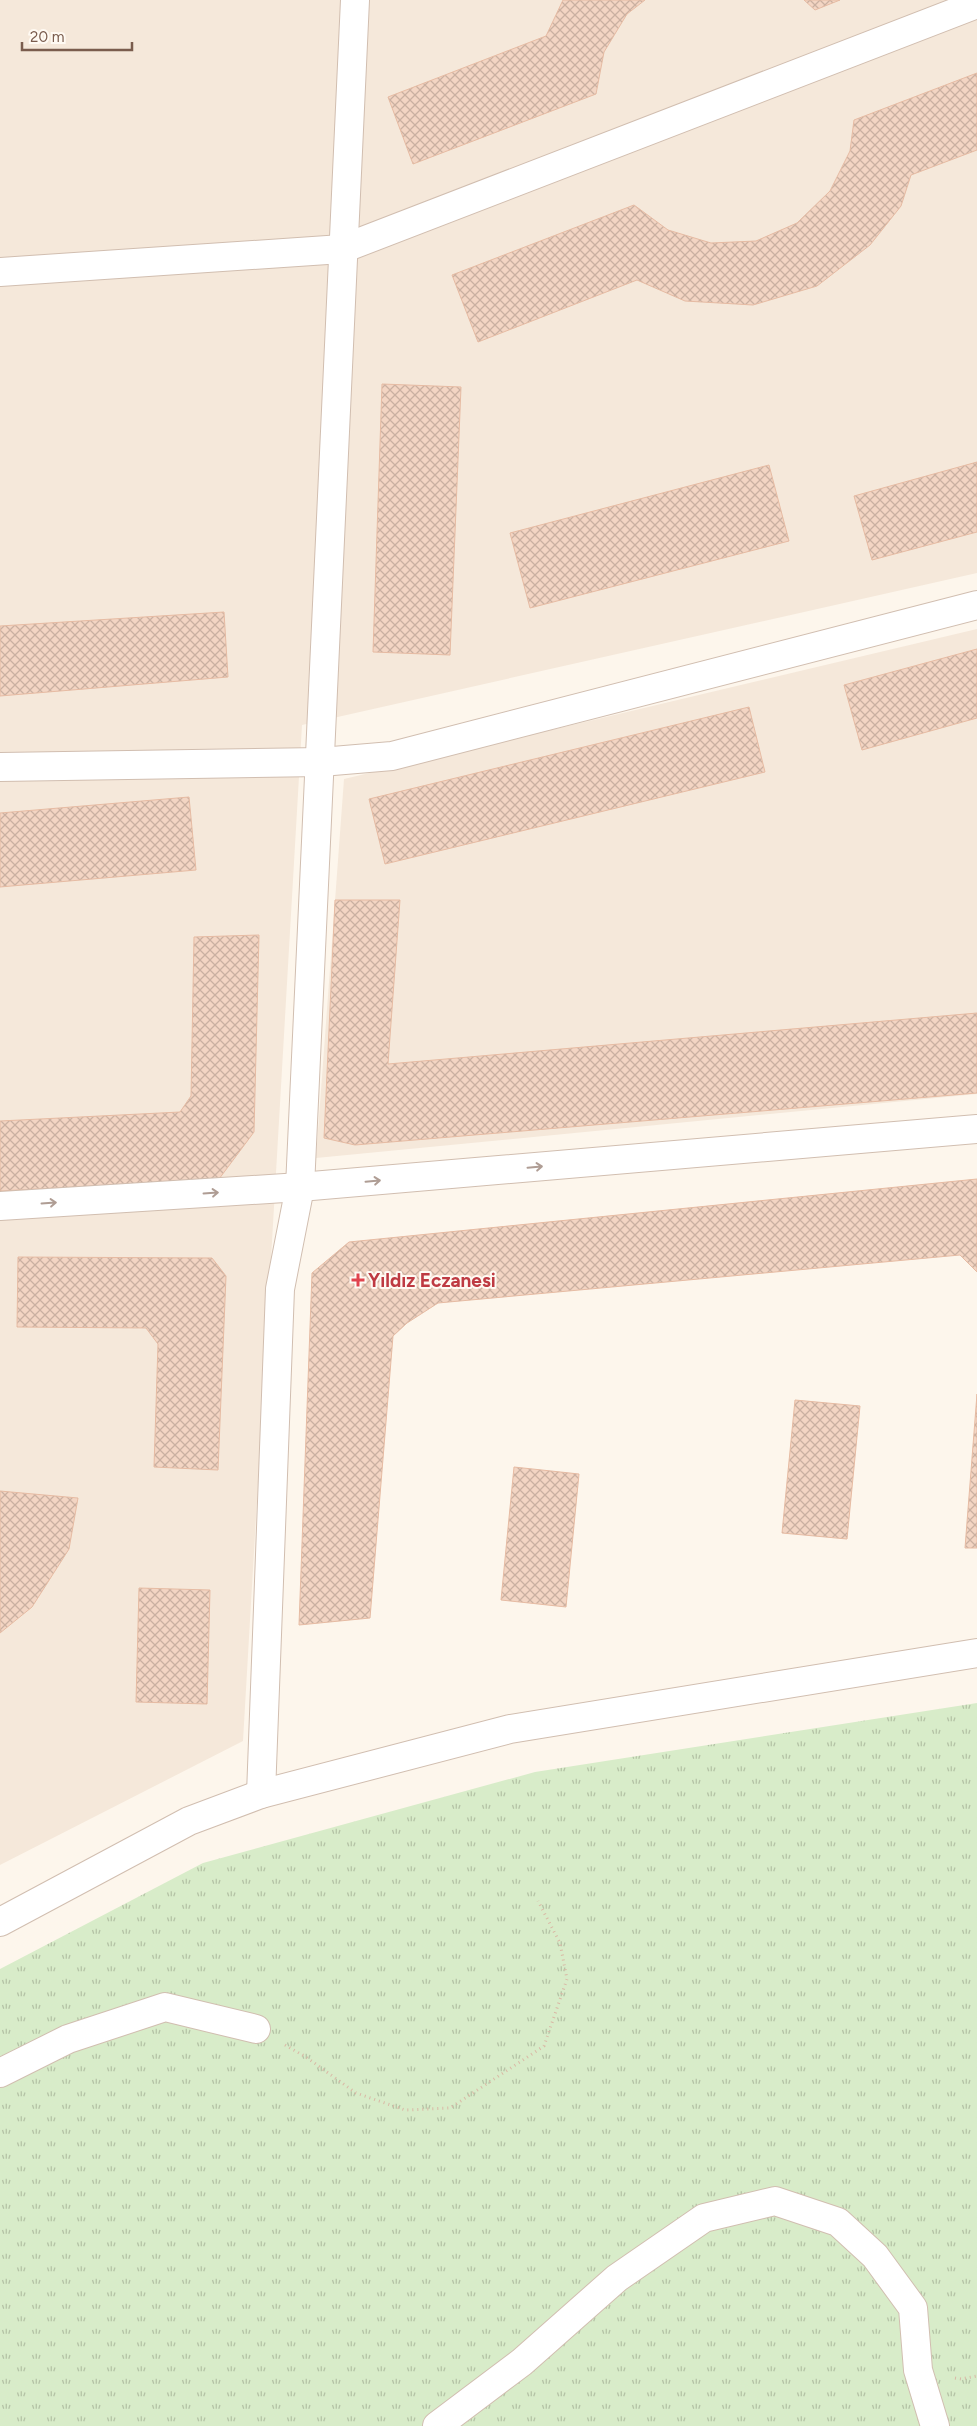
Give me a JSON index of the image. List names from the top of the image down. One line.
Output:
{"places":{"health":["Yıldız Eczanesi"]},"scale_bar":"20 m"}
